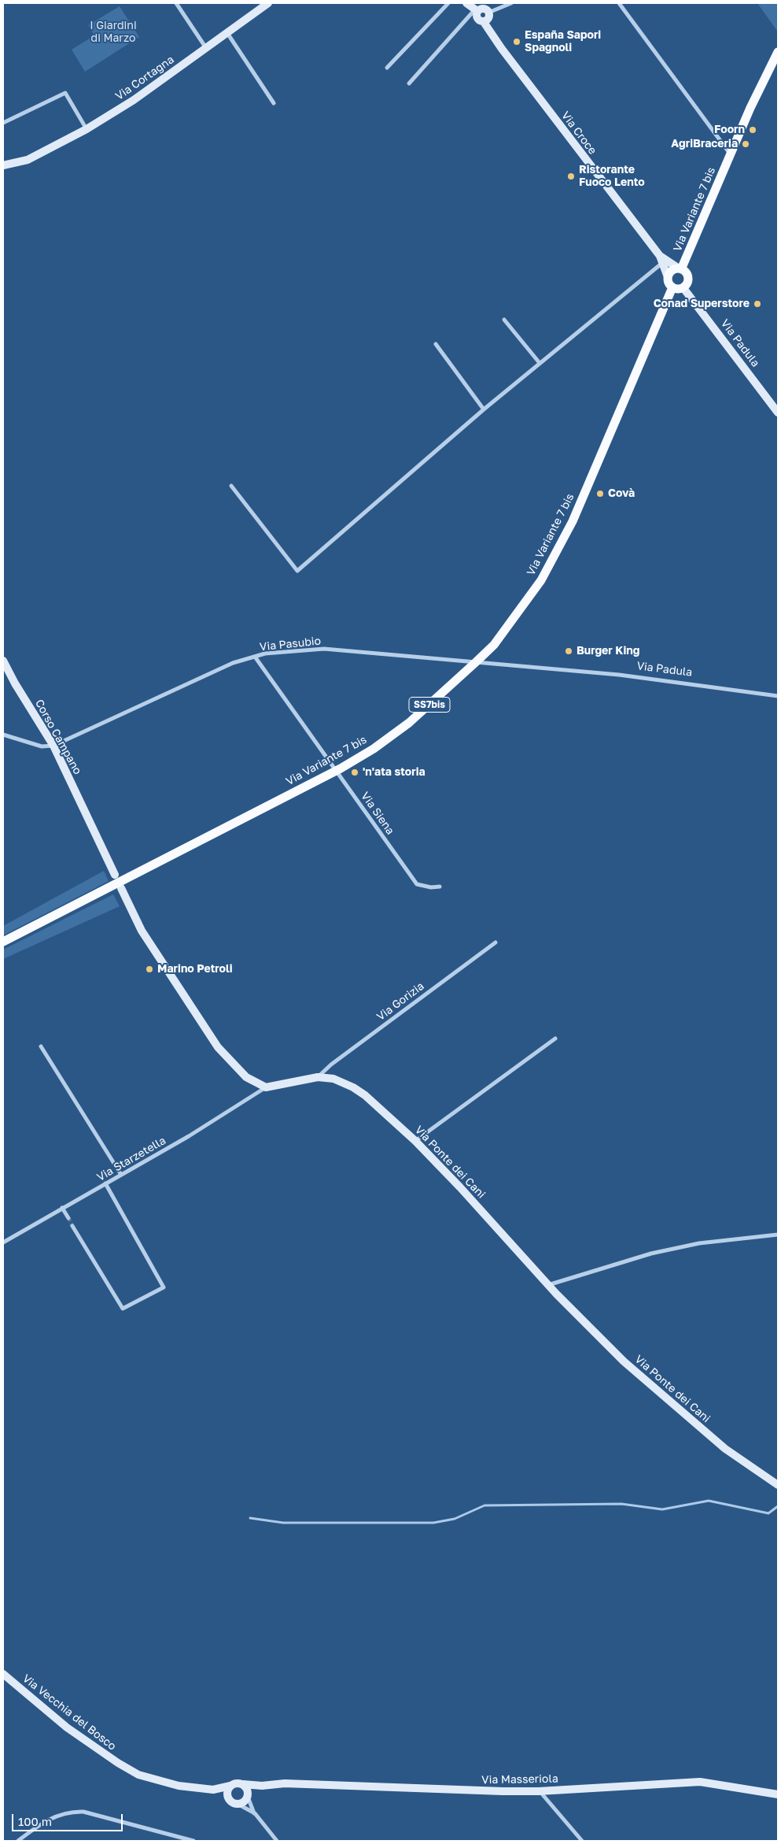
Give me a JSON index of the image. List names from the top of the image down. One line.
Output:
{"streets":{"main road":["Via Variante 7 bis","SS7bis"],"street":["Via Cortagna","Via Croce","Via Padula","Via Pasubio","Corso Campano","Via Siena","Via Gorizia","Via Starzetella","Via Ponte dei Cani","Via Vecchia del Bosco","Via Masseriola"]},"crossings":[["Via Croce","Via Variante 7 bis"],["Via Croce","Via Padula"],["Via Variante 7 bis","Via Padula"],["Via Variante 7 bis","Via Pasubio"],["Via Variante 7 bis","Via Siena"],["Via Padula","Via Pasubio"],["Via Pasubio","Corso Campano"],["Via Pasubio","Via Siena"],["Via Gorizia","Via Ponte dei Cani"],["Via Starzetella","Via Ponte dei Cani"]],"parks":["I Giardini di Marzo"],"places":["España Sapori Spagnoli","Foorn","AgriBraceria","Ristorante Fuoco Lento","Conad Superstore","Covà","Burger King","'n'ata storia","Marino Petroli"],"scale_bar":"100 m"}
